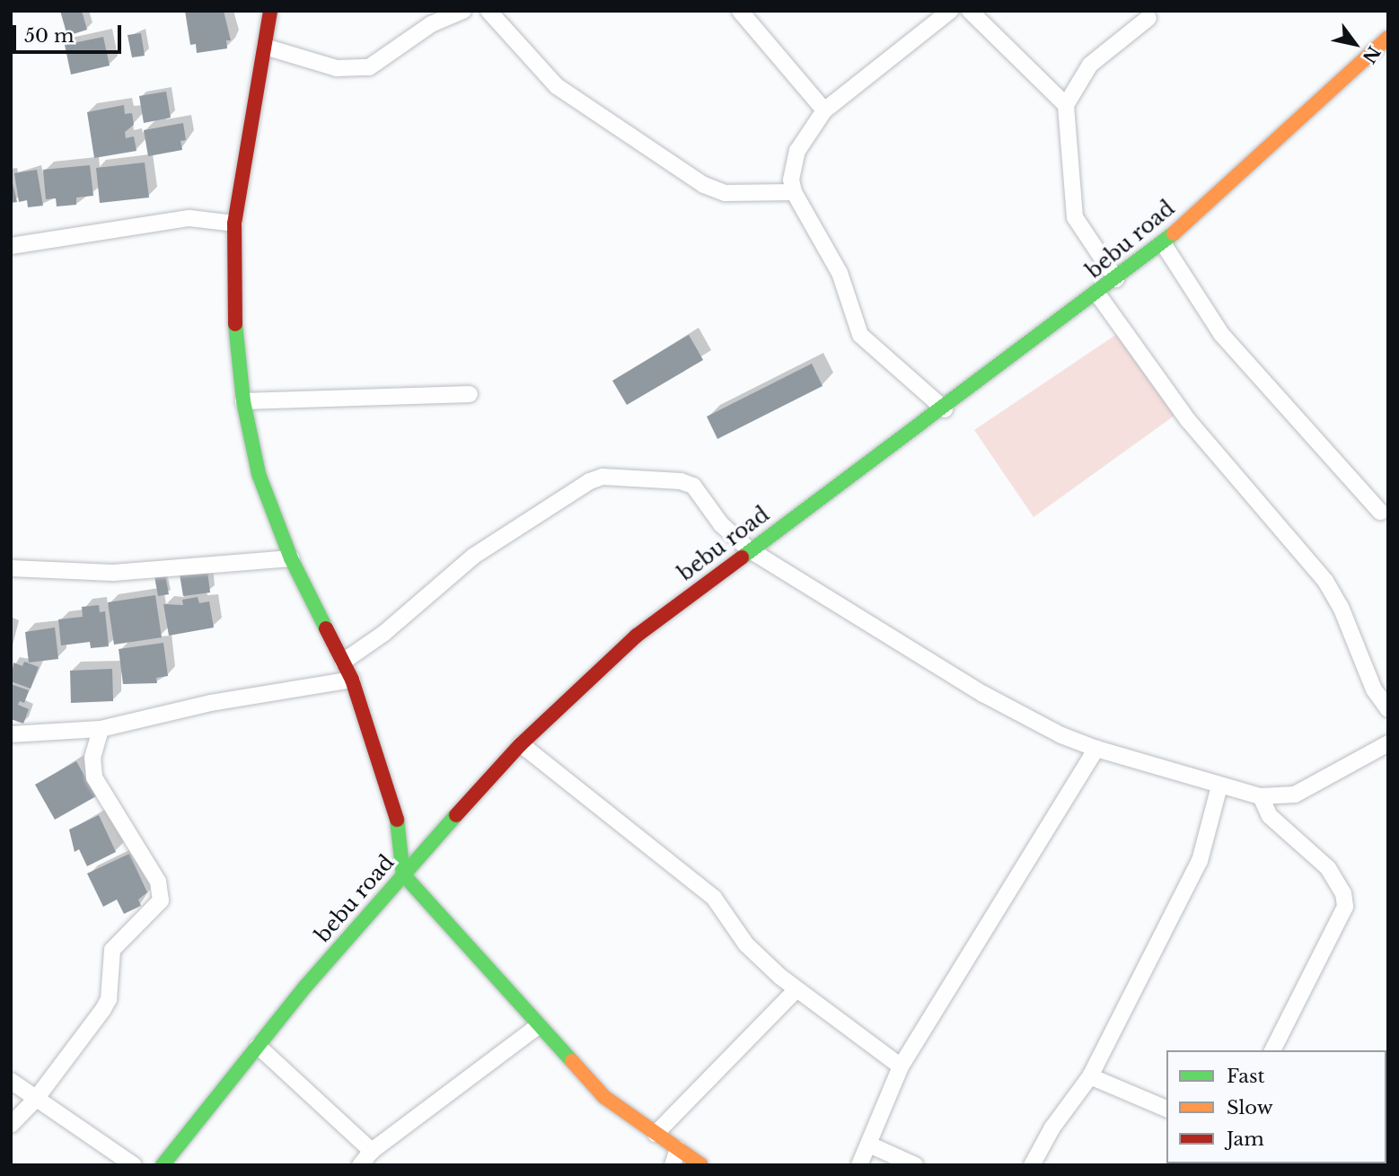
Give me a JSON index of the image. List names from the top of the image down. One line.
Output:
{"streets":{"street":["bebu road"]},"legend":["Fast","Slow","Jam"],"scale_bar":"50 m","north":"bottom right"}
